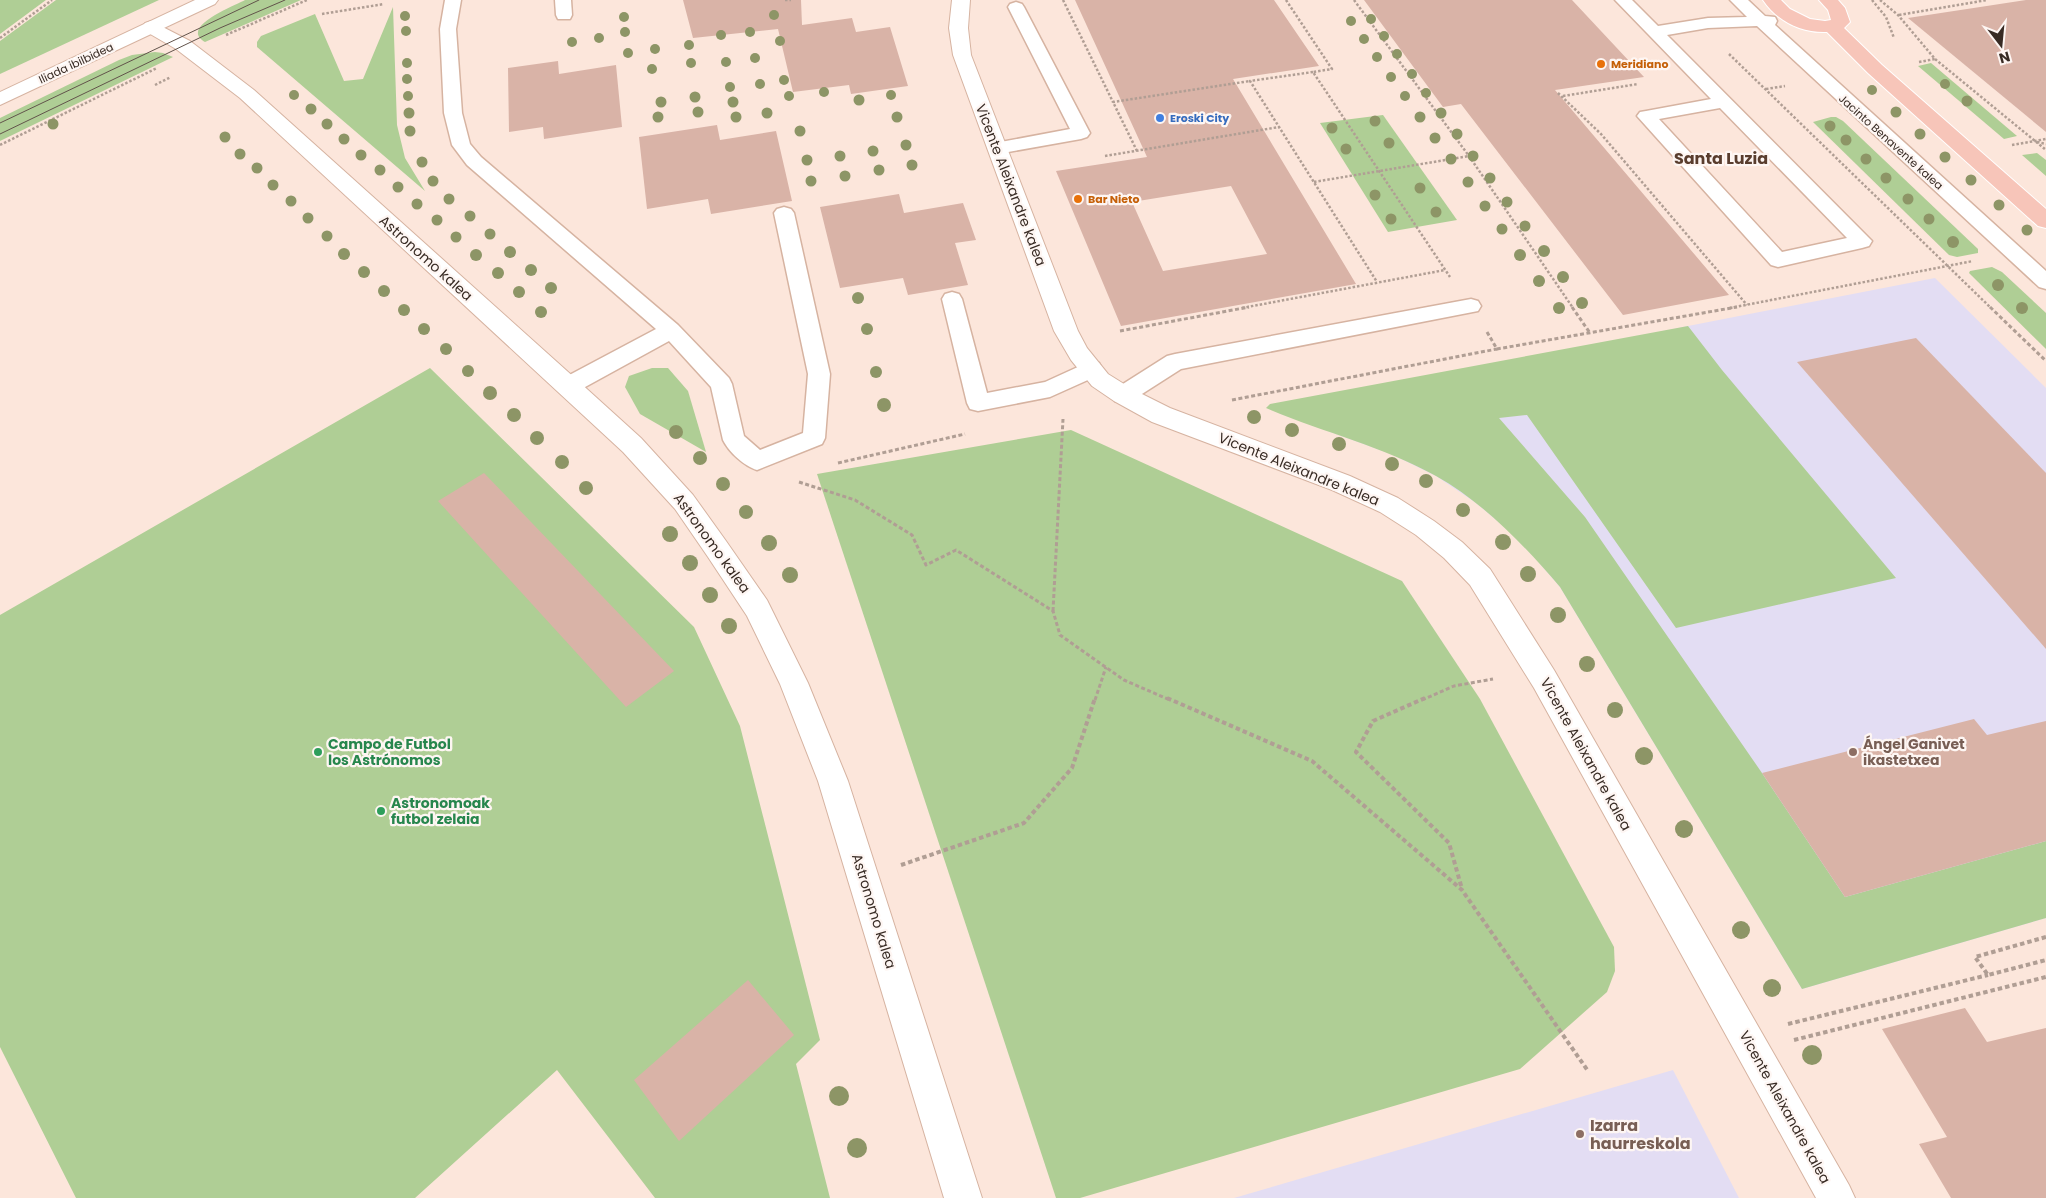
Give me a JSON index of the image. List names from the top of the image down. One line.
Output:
{"streets":{"street":["Iliada ibilbidea","Vicente Aleixandre kalea","Astronomo kalea"],"lane":["Jacinto Benavente kalea"]},"crossings":[["Iliada ibilbidea","Astronomo kalea"]],"districts":["Santa Luzia"],"places":["Meridiano","Eroski City","Bar Nieto","Campo de Futbol los Astrónomos","Ángel Ganivet ikastetxea","Astronomoak futbol zelaia","Izarra haurreskola"],"north":"bottom"}
